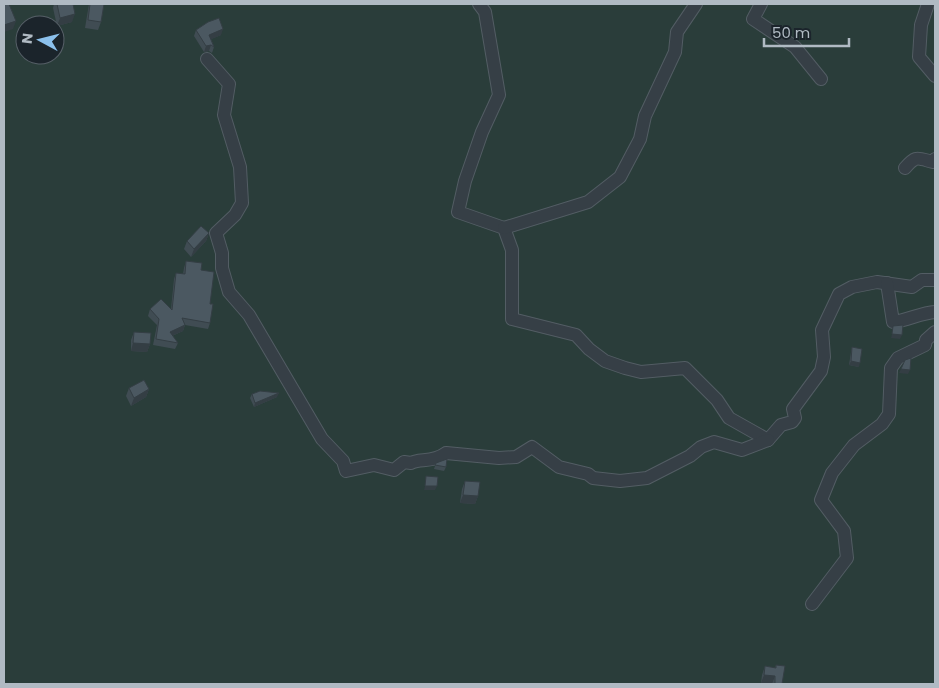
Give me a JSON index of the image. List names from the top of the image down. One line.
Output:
{"scale_bar":"50 m","north":"left"}
